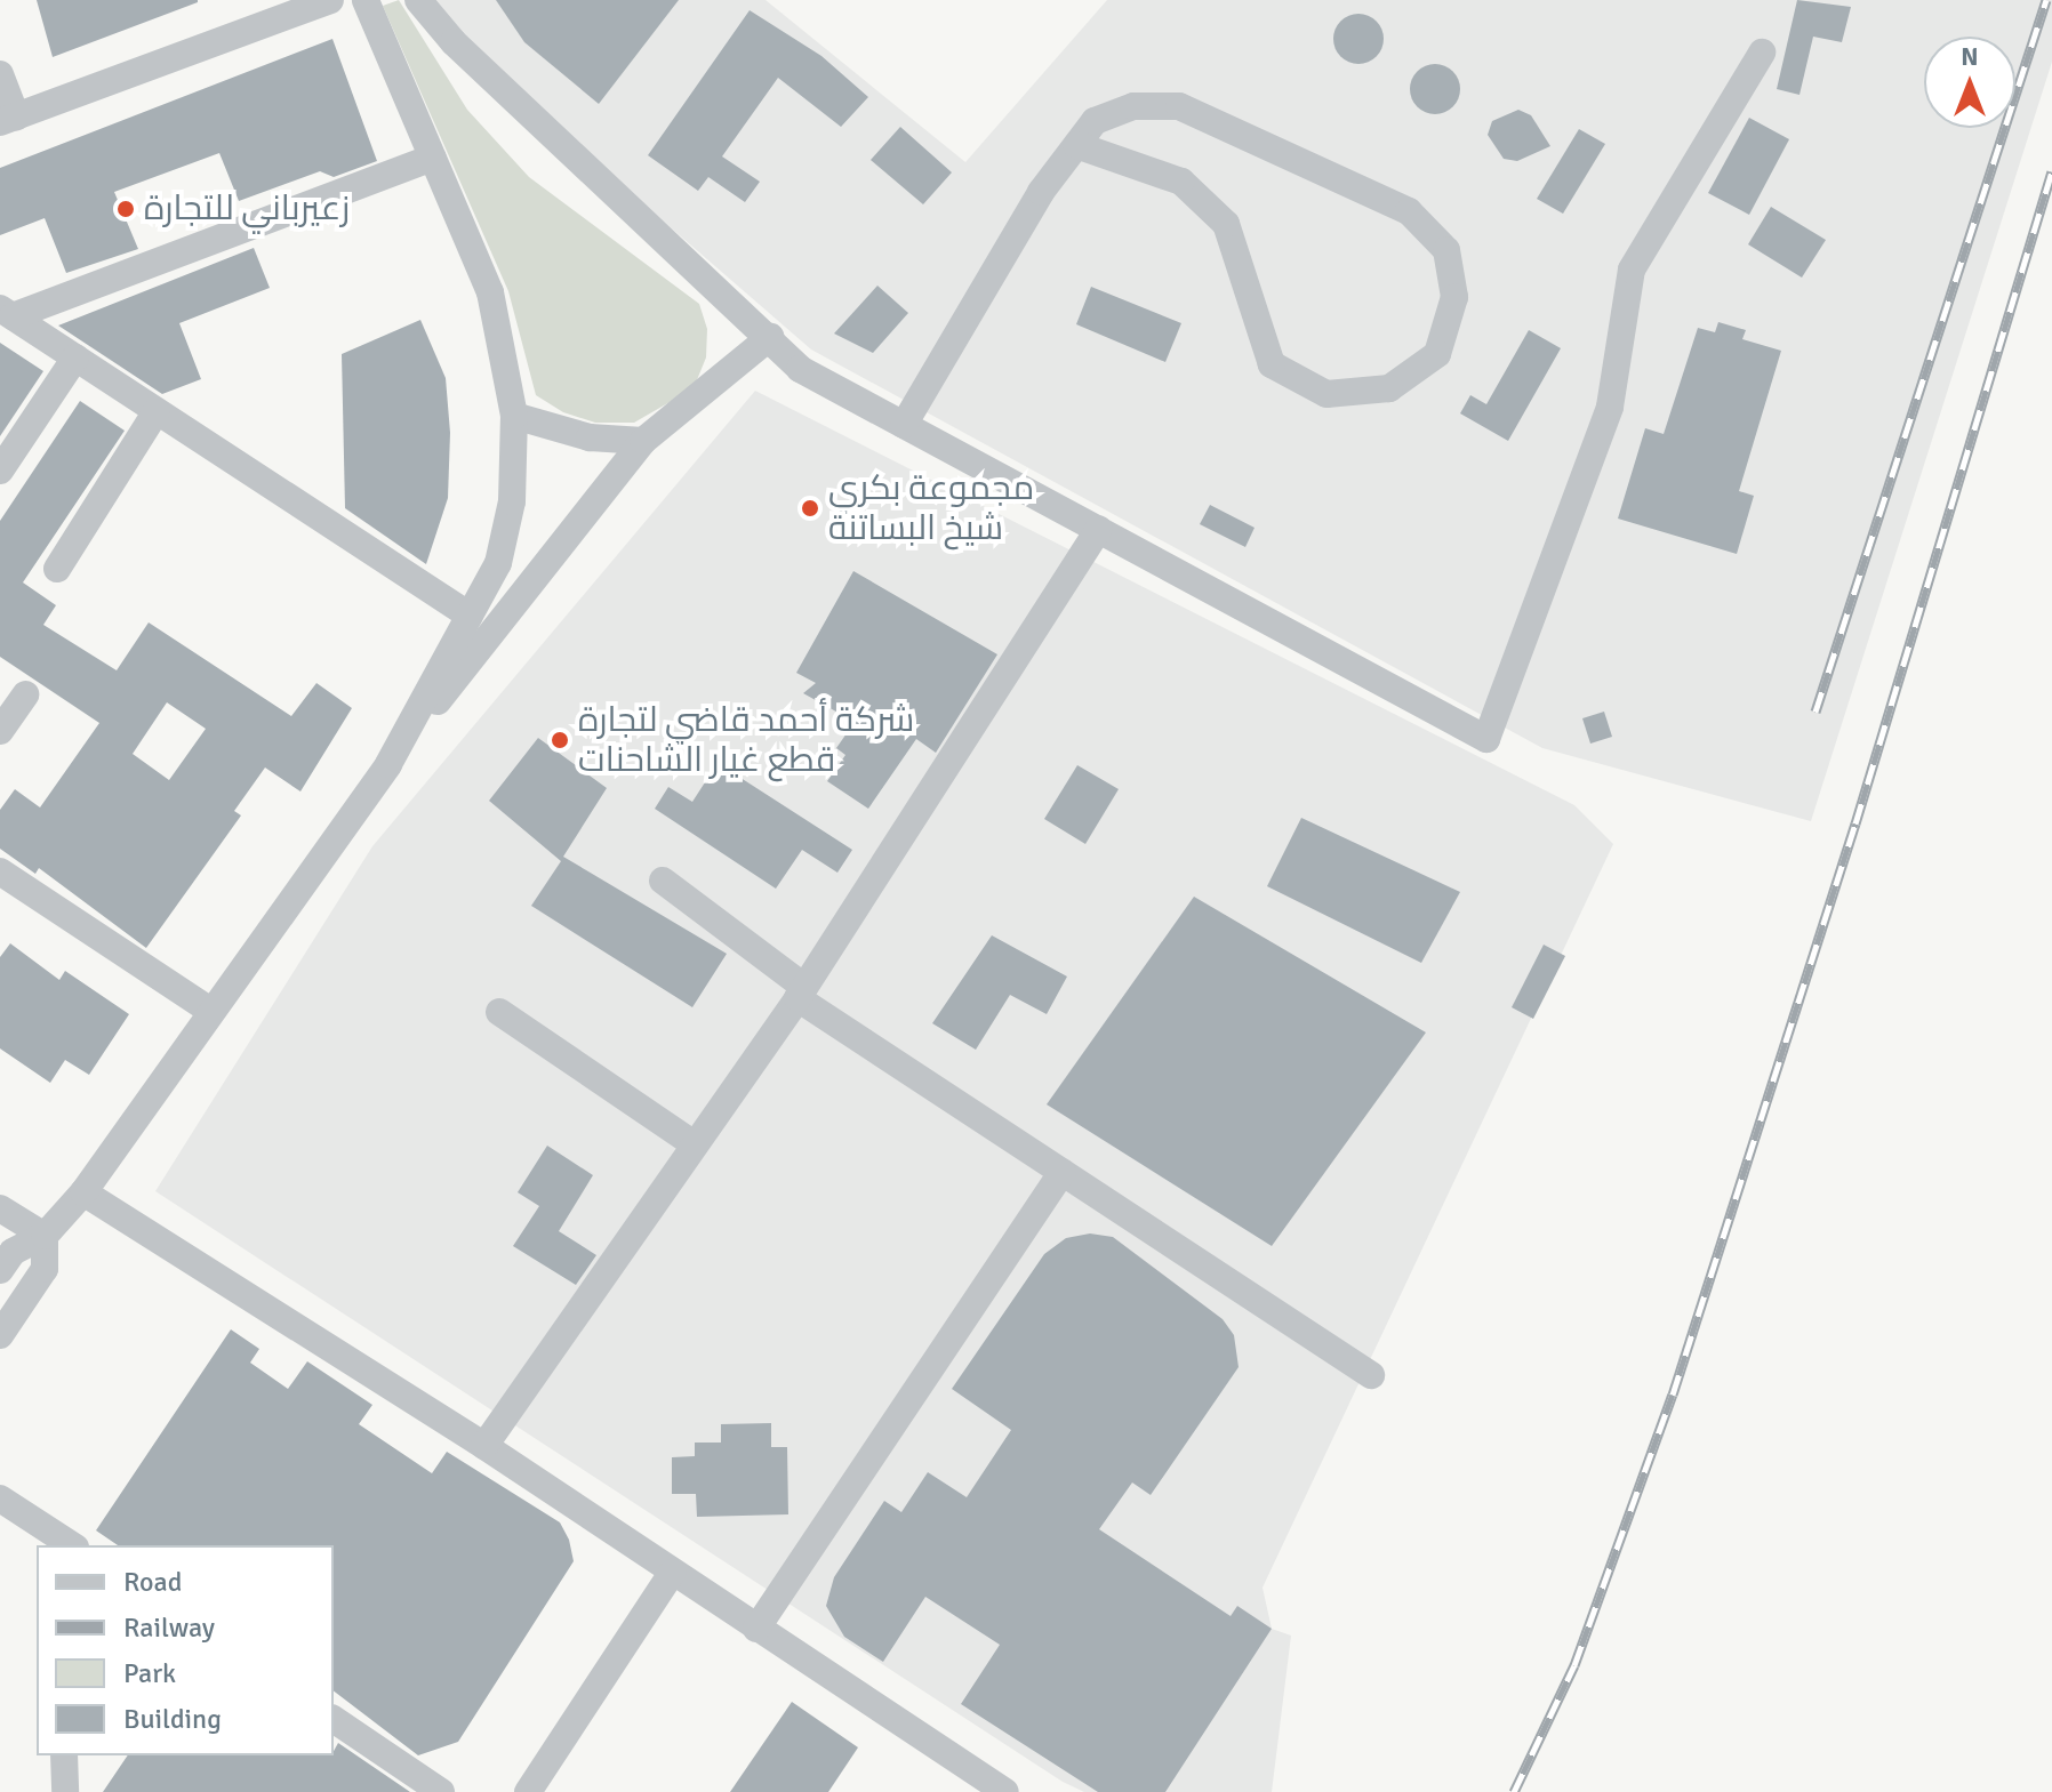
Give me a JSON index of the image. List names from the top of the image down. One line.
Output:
{"places":["زعيرباني للتجارة","مجموعة بكري شيخ البساتنة","شركة أحمد قاضي لتجارة قطع غيار الشاحنات"],"legend":["Road","Railway","Park","Building"],"north":"top"}
